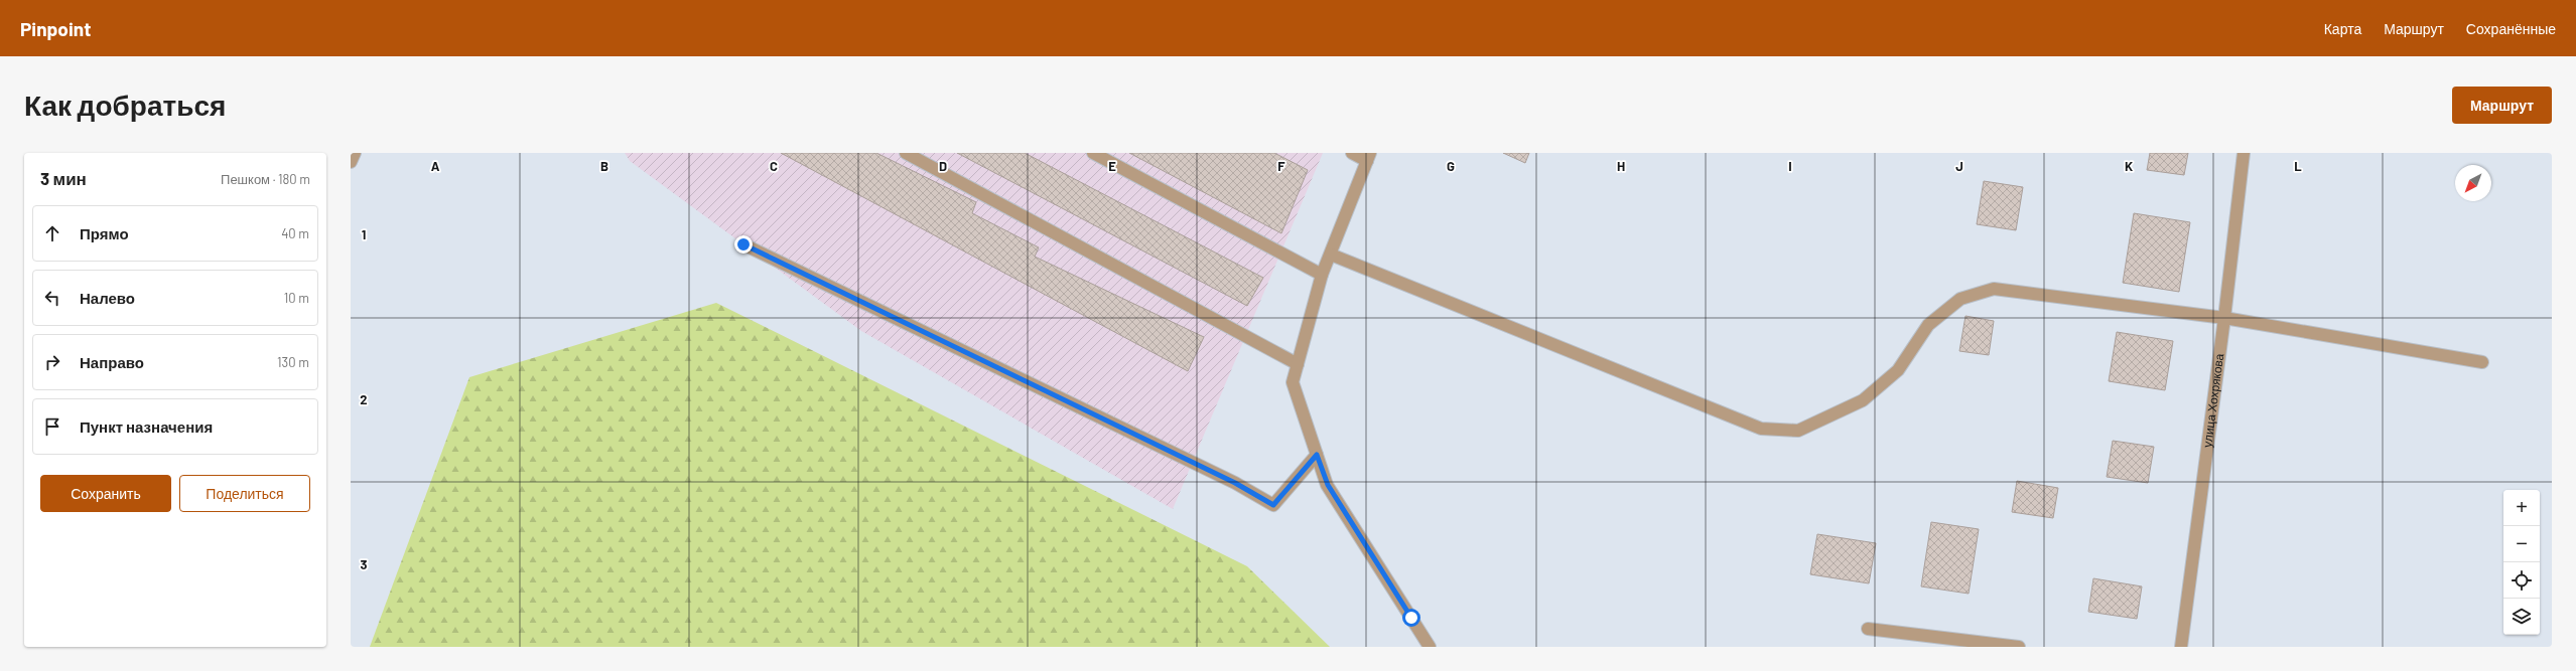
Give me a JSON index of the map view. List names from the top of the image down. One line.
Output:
{"streets":{"street":["улица Хохрякова"]},"north":"bottom left","page":{"header":"Pinpoint","nav":["Карта","Маршрут","Сохранённые"],"buttons":["Маршрут",["Сохранить","Поделиться"]],"title":"Как добраться","heading":["3 мин","Пешком · 180 m"],"list":[["Прямо","40 m"],["Налево","10 m"],["Направо","130 m"],"Пункт назначения"],"map_buttons":["+","−"]},"grid":{"columns":["A","B","C","D","E","F","G","H","I","J","K","L"],"rows":["1","2","3"]}}
